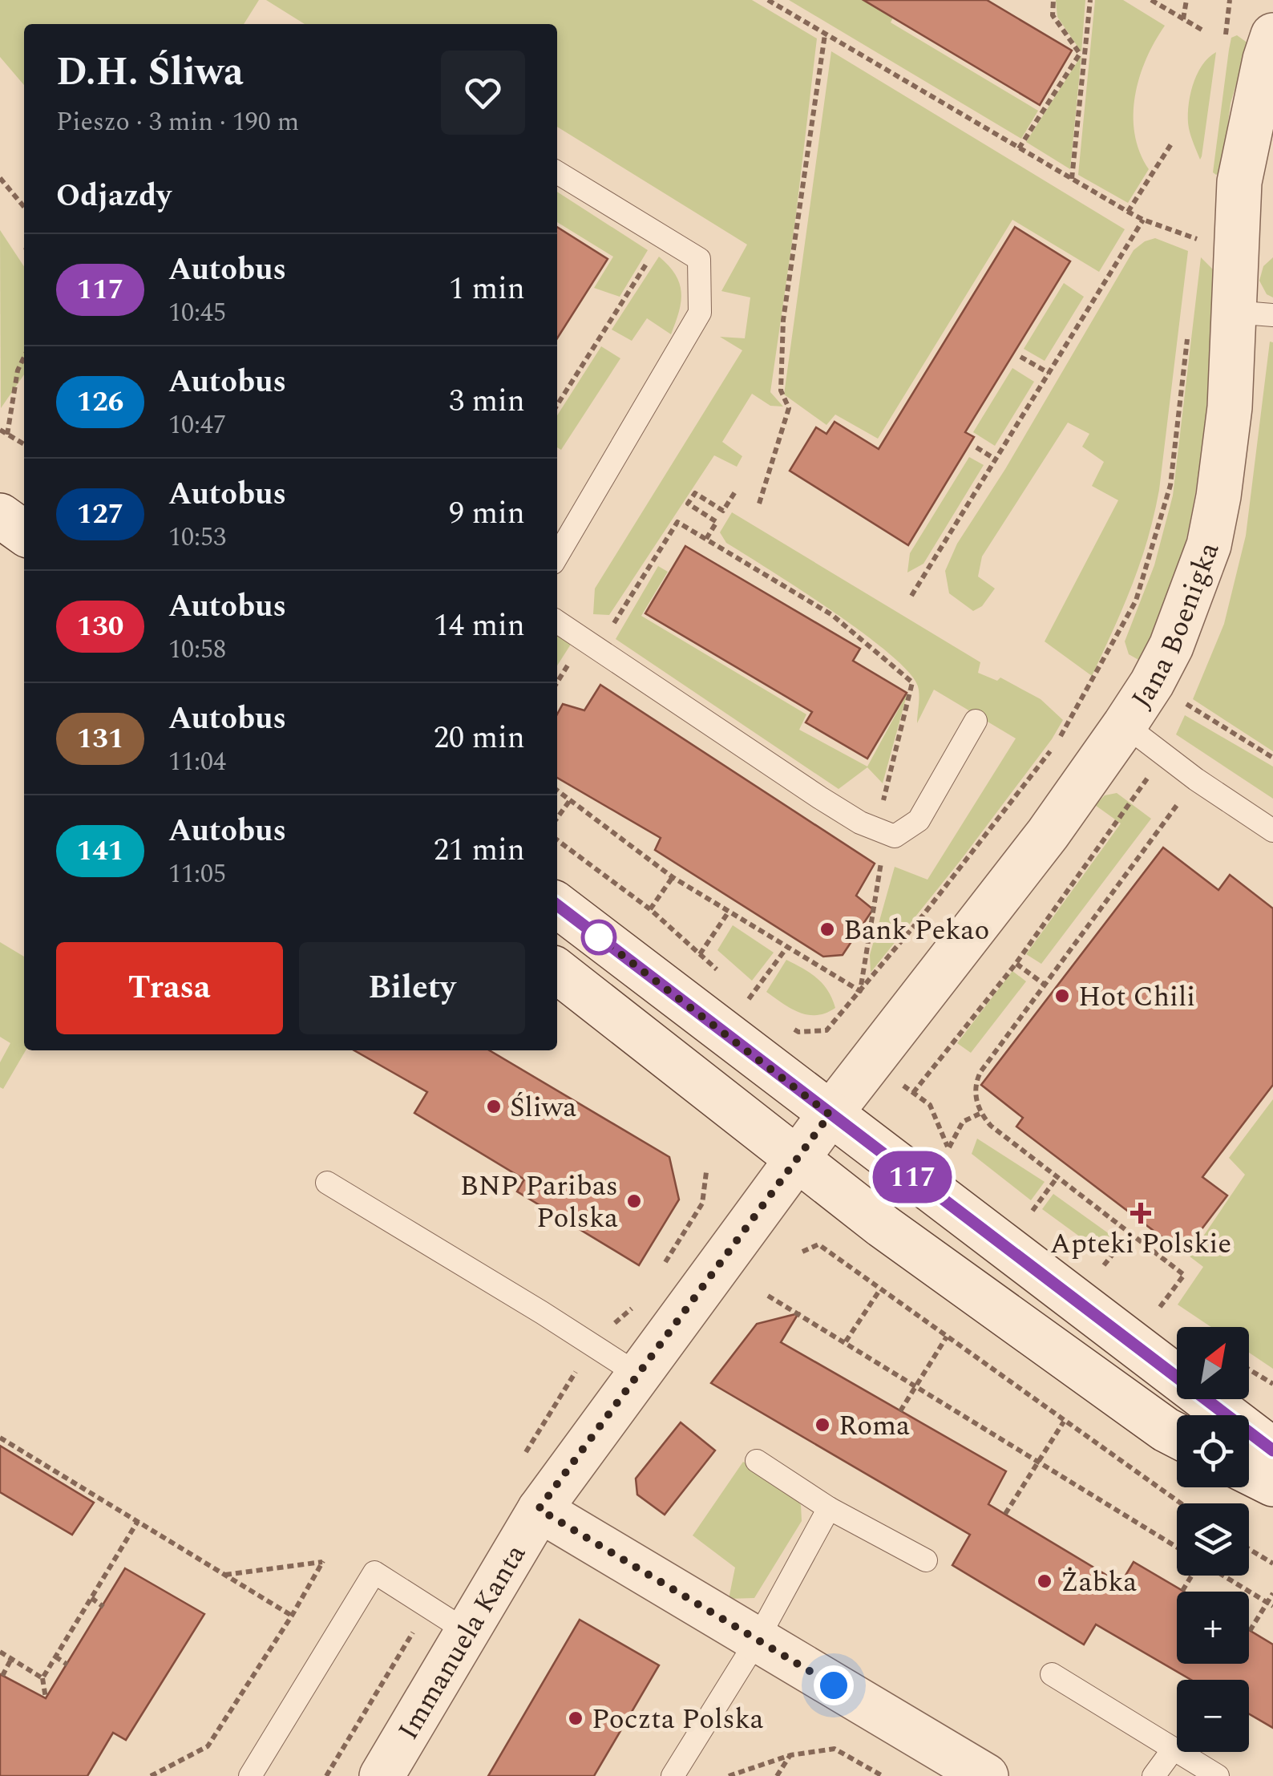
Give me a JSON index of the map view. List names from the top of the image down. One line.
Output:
{"streets":{"street":["Jana Boenigka","Immanuela Kanta"]},"crossings":[["Jana Boenigka","Immanuela Kanta"]],"places":{"other":["Bank Pekao","Hot Chili","Śliwa","BNP Paribas Polska","Roma","Żabka","Poczta Polska"],"health":["Apteki Polskie"]},"lines":["bus line 117"],"north":"top right","page":{"on_map":"117","heading":[["D.H. Śliwa","Pieszo · 3 min · 190 m"],"Odjazdy"],"list":[{"mark":"117","name":"Autobus","note":"10:45","value":"1 min"},{"mark":"126","name":"Autobus","note":"10:47","value":"3 min"},{"mark":"127","name":"Autobus","note":"10:53","value":"9 min"},{"mark":"130","name":"Autobus","note":"10:58","value":"14 min"},{"mark":"131","name":"Autobus","note":"11:04","value":"20 min"},{"mark":"141","name":"Autobus","note":"11:05","value":"21 min"}],"buttons":["Trasa","Bilety"],"map_buttons":["+","−"]}}
